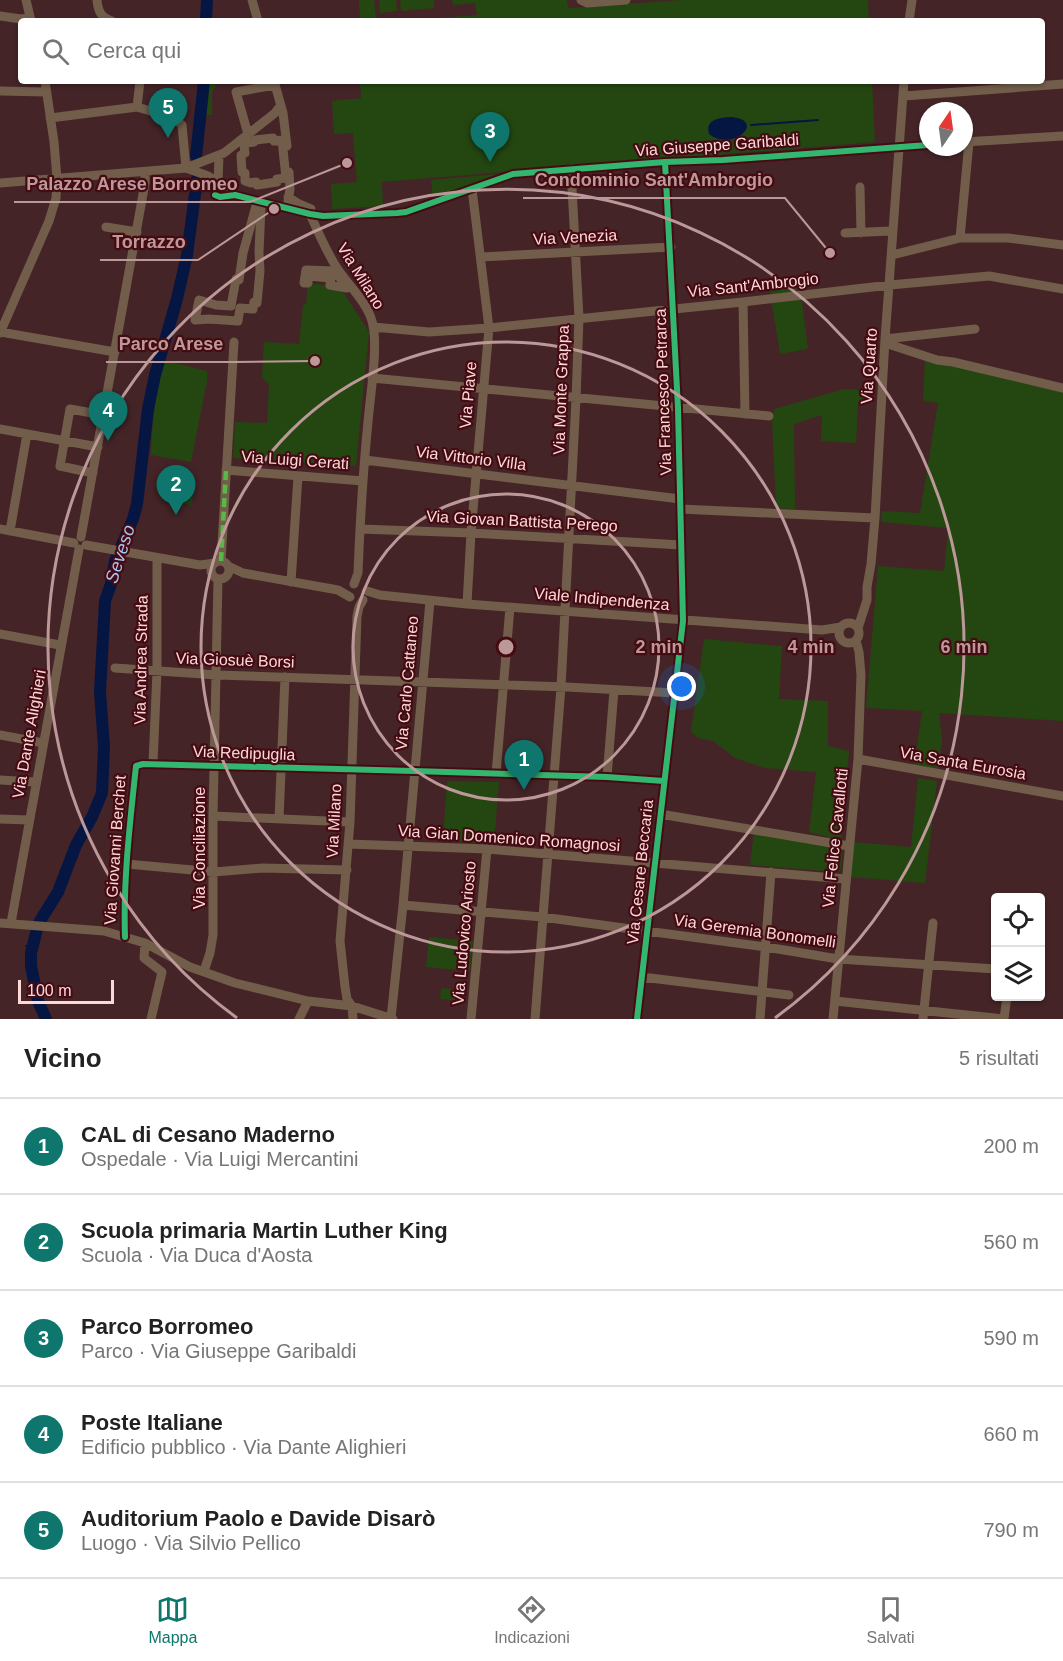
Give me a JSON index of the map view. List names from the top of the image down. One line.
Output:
{"streets":{"street":["Via Giuseppe Garibaldi","Via Venezia","Via Milano","Via Sant'Ambrogio","Via Quarto","Via Monte Grappa","Via Francesco Petrarca","Via Piave","Via Vittorio Villa","Via Luigi Cerati","Via Giovan Battista Perego","Viale Indipendenza","Via Andrea Strada","Via Giosuè Borsi","Via Carlo Cattaneo","Via Dante Alighieri","Via Redipuglia","Via Santa Eurosia","Via Gian Domenico Romagnosi","Via Felice Cavallotti","Via Conciliazione","Via Giovanni Berchet","Via Cesare Beccaria","Via Geremia Bonomelli","Via Ludovico Ariosto"]},"crossings":[["Via Giuseppe Garibaldi","Via Milano"],["Via Giuseppe Garibaldi","Via Quarto"],["Via Giuseppe Garibaldi","Via Monte Grappa"],["Via Giuseppe Garibaldi","Via Francesco Petrarca"],["Via Giuseppe Garibaldi","Via Piave"],["Via Venezia","Via Monte Grappa"],["Via Venezia","Via Francesco Petrarca"],["Via Venezia","Via Piave"],["Via Milano","Via Sant'Ambrogio"],["Via Milano","Via Vittorio Villa"],["Via Milano","Via Luigi Cerati"],["Via Milano","Via Giovan Battista Perego"],["Via Milano","Viale Indipendenza"],["Via Milano","Via Giosuè Borsi"],["Via Milano","Via Redipuglia"],["Via Milano","Via Gian Domenico Romagnosi"],["Via Sant'Ambrogio","Via Quarto"],["Via Sant'Ambrogio","Via Monte Grappa"],["Via Sant'Ambrogio","Via Francesco Petrarca"],["Via Sant'Ambrogio","Via Piave"],["Via Quarto","Via Vittorio Villa"],["Via Quarto","Viale Indipendenza"],["Via Quarto","Via Felice Cavallotti"],["Via Monte Grappa","Via Vittorio Villa"],["Via Monte Grappa","Via Giovan Battista Perego"],["Via Monte Grappa","Viale Indipendenza"],["Via Monte Grappa","Via Giosuè Borsi"],["Via Monte Grappa","Via Redipuglia"],["Via Monte Grappa","Via Gian Domenico Romagnosi"],["Via Monte Grappa","Via Geremia Bonomelli"],["Via Francesco Petrarca","Via Vittorio Villa"],["Via Francesco Petrarca","Via Giovan Battista Perego"],["Via Francesco Petrarca","Viale Indipendenza"],["Via Francesco Petrarca","Via Cesare Beccaria"],["Via Piave","Via Vittorio Villa"],["Via Piave","Via Giovan Battista Perego"],["Via Piave","Viale Indipendenza"],["Viale Indipendenza","Via Carlo Cattaneo"],["Viale Indipendenza","Via Felice Cavallotti"],["Viale Indipendenza","Via Cesare Beccaria"],["Via Andrea Strada","Via Giosuè Borsi"],["Via Andrea Strada","Via Redipuglia"],["Via Giosuè Borsi","Via Carlo Cattaneo"],["Via Giosuè Borsi","Via Conciliazione"],["Via Giosuè Borsi","Via Cesare Beccaria"],["Via Carlo Cattaneo","Via Redipuglia"],["Via Carlo Cattaneo","Via Gian Domenico Romagnosi"],["Via Carlo Cattaneo","Via Geremia Bonomelli"],["Via Redipuglia","Via Conciliazione"],["Via Redipuglia","Via Giovanni Berchet"],["Via Redipuglia","Via Cesare Beccaria"],["Via Santa Eurosia","Via Felice Cavallotti"],["Via Gian Domenico Romagnosi","Via Felice Cavallotti"],["Via Gian Domenico Romagnosi","Via Cesare Beccaria"],["Via Gian Domenico Romagnosi","Via Ludovico Ariosto"],["Via Felice Cavallotti","Via Geremia Bonomelli"],["Via Cesare Beccaria","Via Geremia Bonomelli"],["Via Geremia Bonomelli","Via Ludovico Ariosto"]],"water":["Seveso"],"places":["Palazzo Arese Borromeo","Torrazzo","Condominio Sant'Ambrogio","Parco Arese"],"scale_bar":"100 m","north":"top","page":{"search":"Cerca qui","pins":["5","3","4","2","1"],"scale":"100 m","heading":["Vicino","5 risultati"],"list":[{"mark":"1","name":"CAL di Cesano Maderno","note":"Ospedale · Via Luigi Mercantini","value":"200 m"},{"mark":"2","name":"Scuola primaria Martin Luther King","note":"Scuola · Via Duca d'Aosta","value":"560 m"},{"mark":"3","name":"Parco Borromeo","note":"Parco · Via Giuseppe Garibaldi","value":"590 m"},{"mark":"4","name":"Poste Italiane","note":"Edificio pubblico · Via Dante Alighieri","value":"660 m"},{"mark":"5","name":"Auditorium Paolo e Davide Disarò","note":"Luogo · Via Silvio Pellico","value":"790 m"}],"nav":["Mappa","Indicazioni","Salvati"]},"rings":["2 min","4 min","6 min"]}
